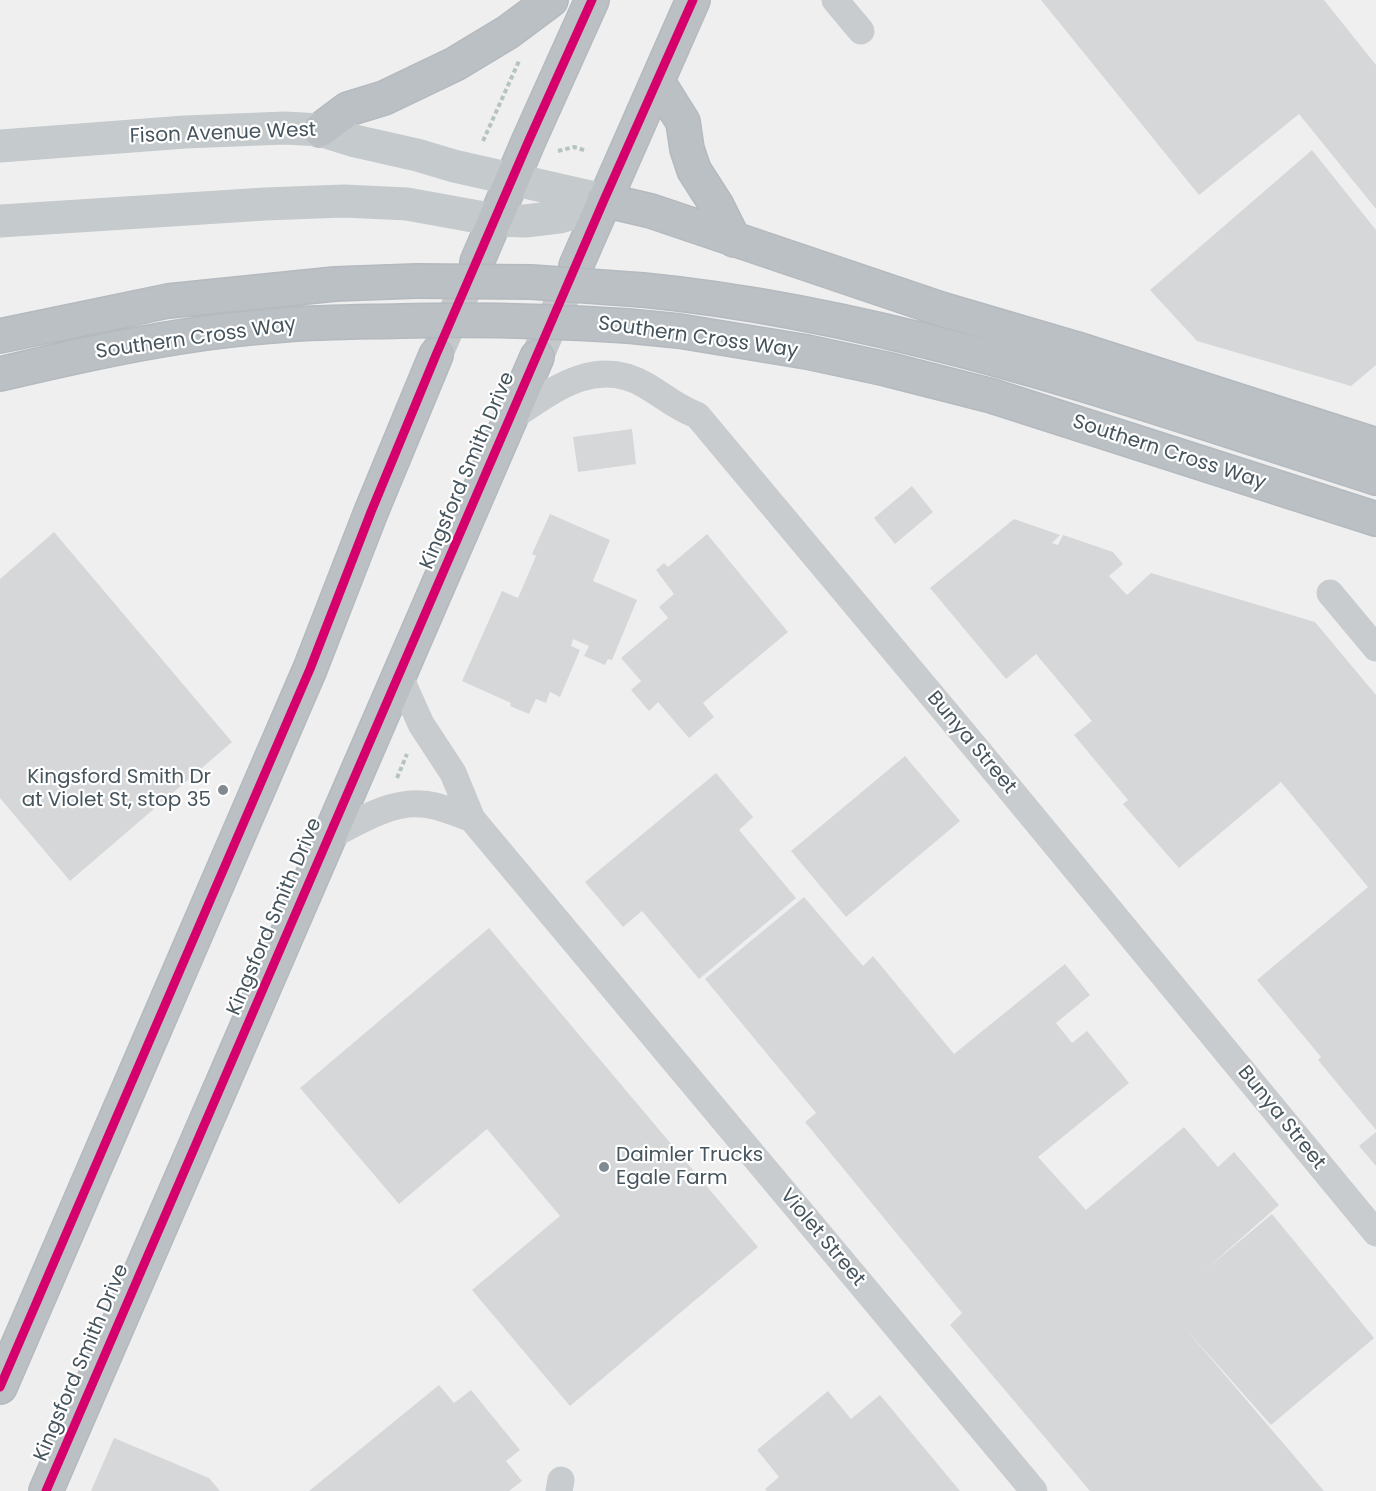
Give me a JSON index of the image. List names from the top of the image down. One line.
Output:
{"streets":{"highway":["Southern Cross Way","Kingsford Smith Drive"],"main road":["Fison Avenue West"],"street":["Bunya Street","Violet Street"]},"crossings":[["Kingsford Smith Drive","Bunya Street"],["Kingsford Smith Drive","Violet Street"]],"places":["Kingsford Smith Dr at Violet St, stop 35","Daimler Trucks Egale Farm"]}
